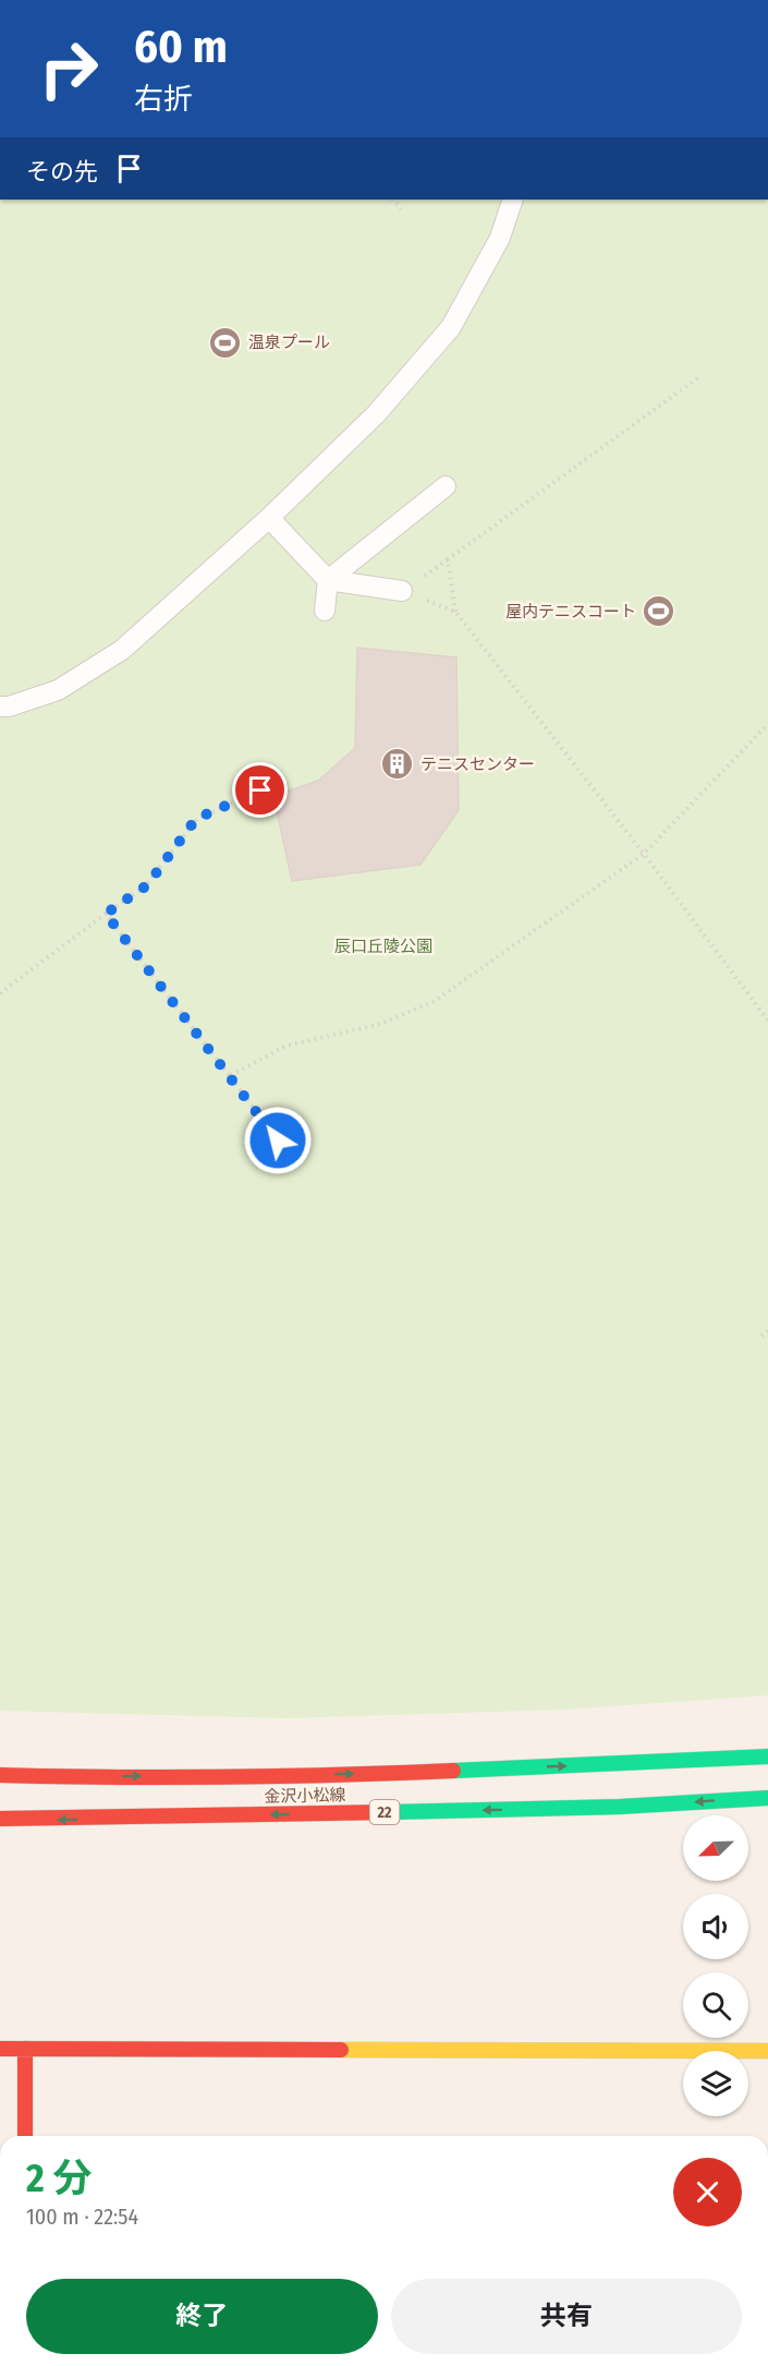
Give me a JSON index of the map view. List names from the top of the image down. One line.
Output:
{"streets":{"main road":["金沢小松線","22"]},"parks":["辰口丘陵公園"],"places":{"sports":["温泉プール","屋内テニスコート"],"building":["テニスセンター"]},"north":"bottom left","page":{"turn":["60 m","右折"],"then":"その先","heading":["2 分","100 m · 22:54"],"buttons":["終了","共有"]}}
